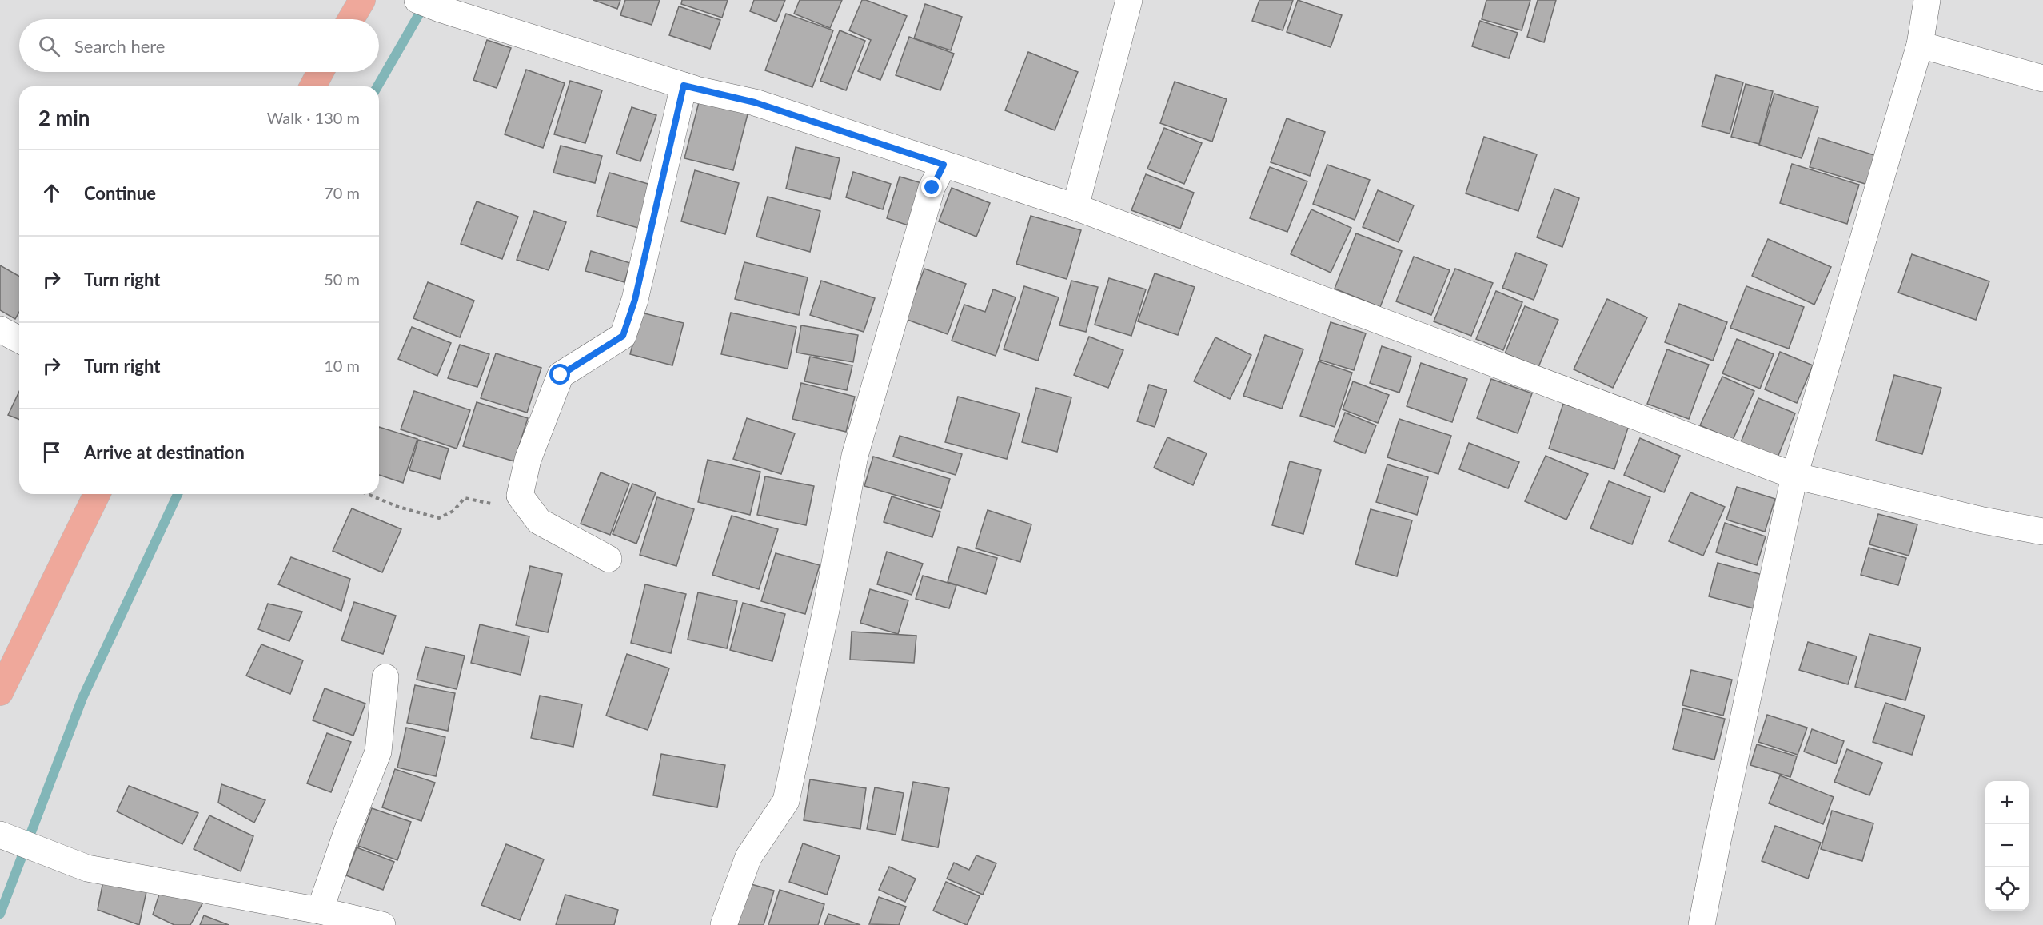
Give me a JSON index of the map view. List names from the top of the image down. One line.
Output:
{"page":{"search":"Search here","heading":["2 min","Walk · 130 m"],"list":[["Continue","70 m"],["Turn right","50 m"],["Turn right","10 m"],"Arrive at destination"],"map_buttons":["+","−"]}}
